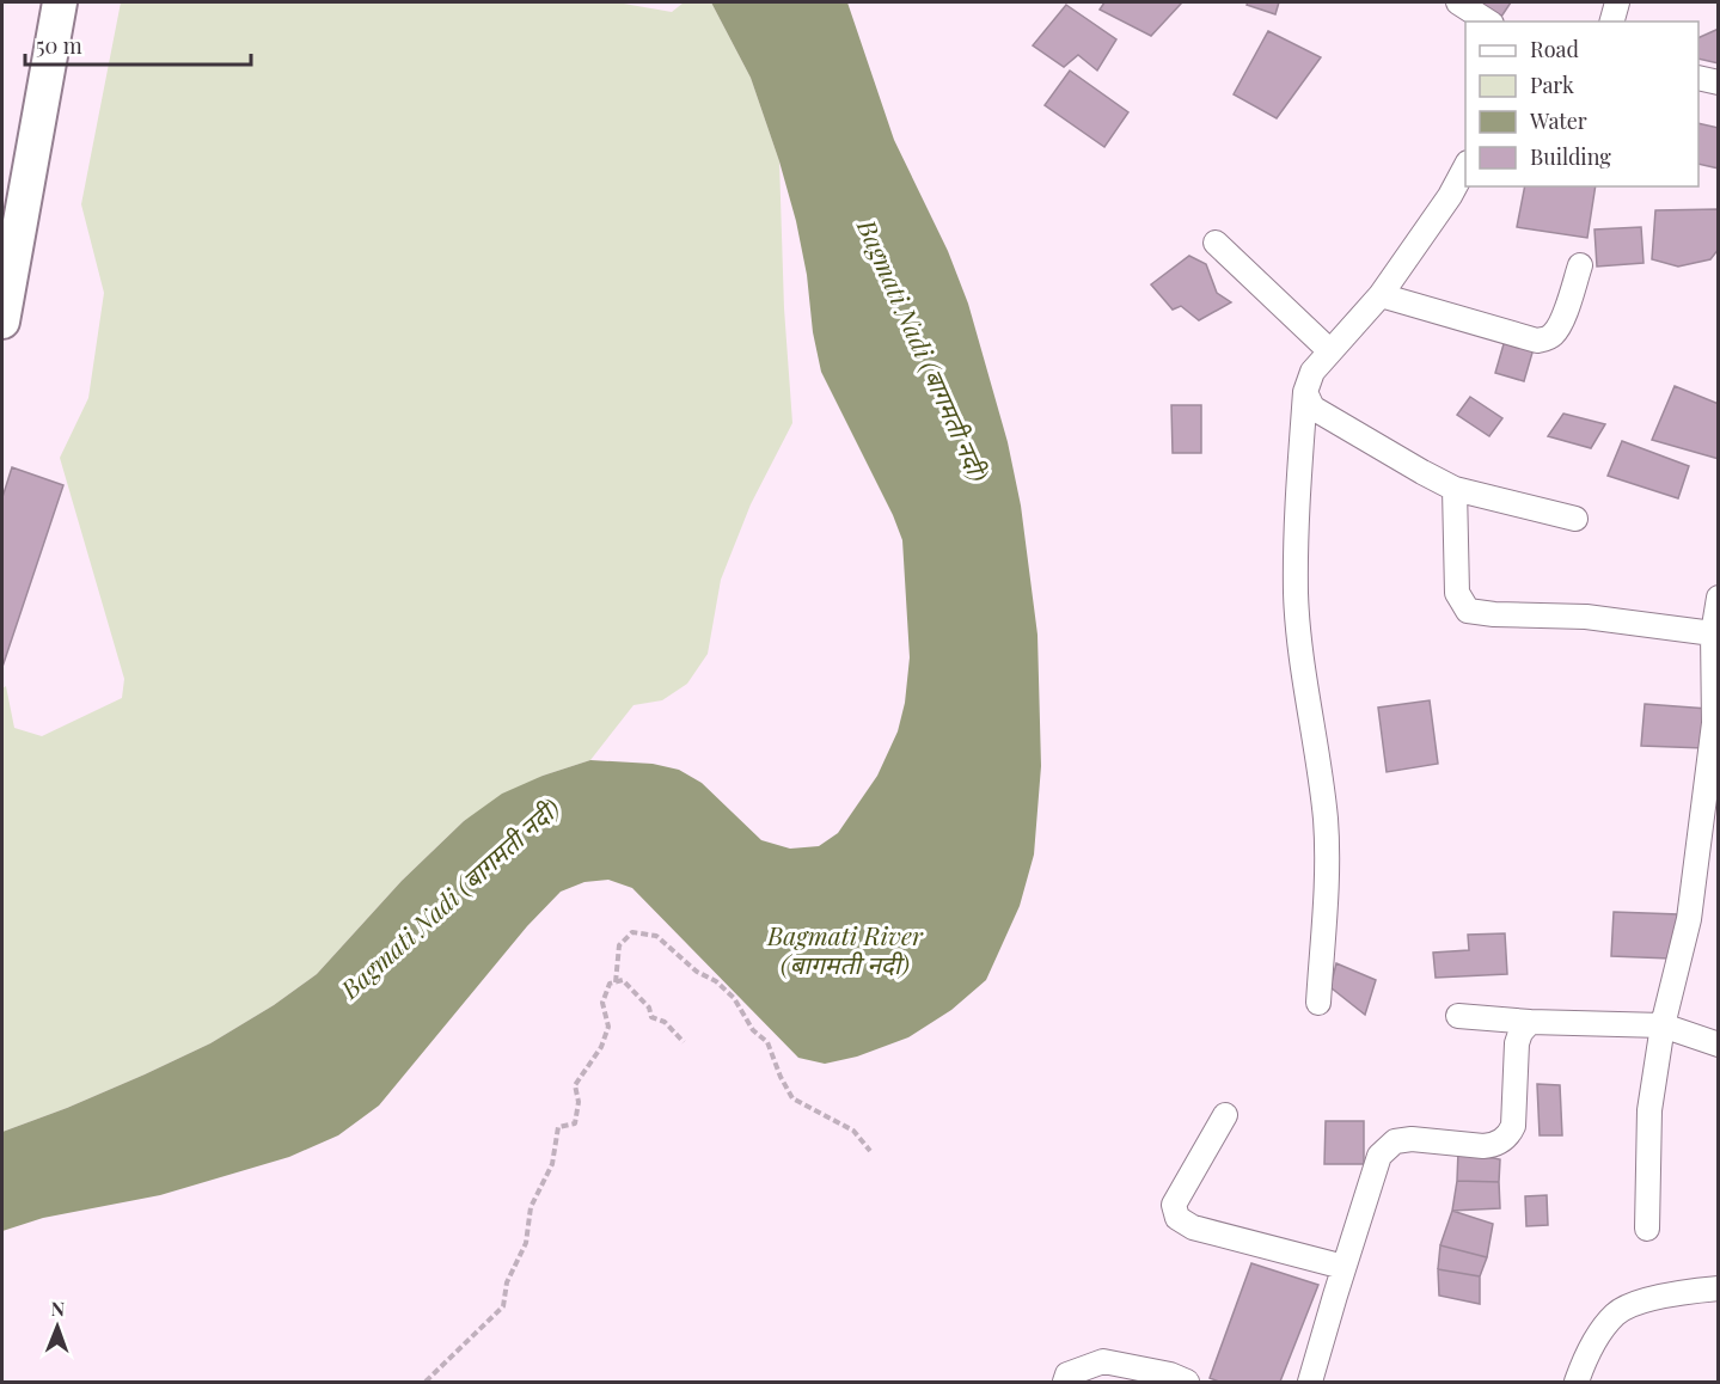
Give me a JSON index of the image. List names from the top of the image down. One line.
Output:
{"water":["Bagmati Nadi (बागमती नदी)","Bagmati River (बागमती नदी)"],"legend":["Road","Park","Water","Building"],"scale_bar":"50 m","north":"top"}
